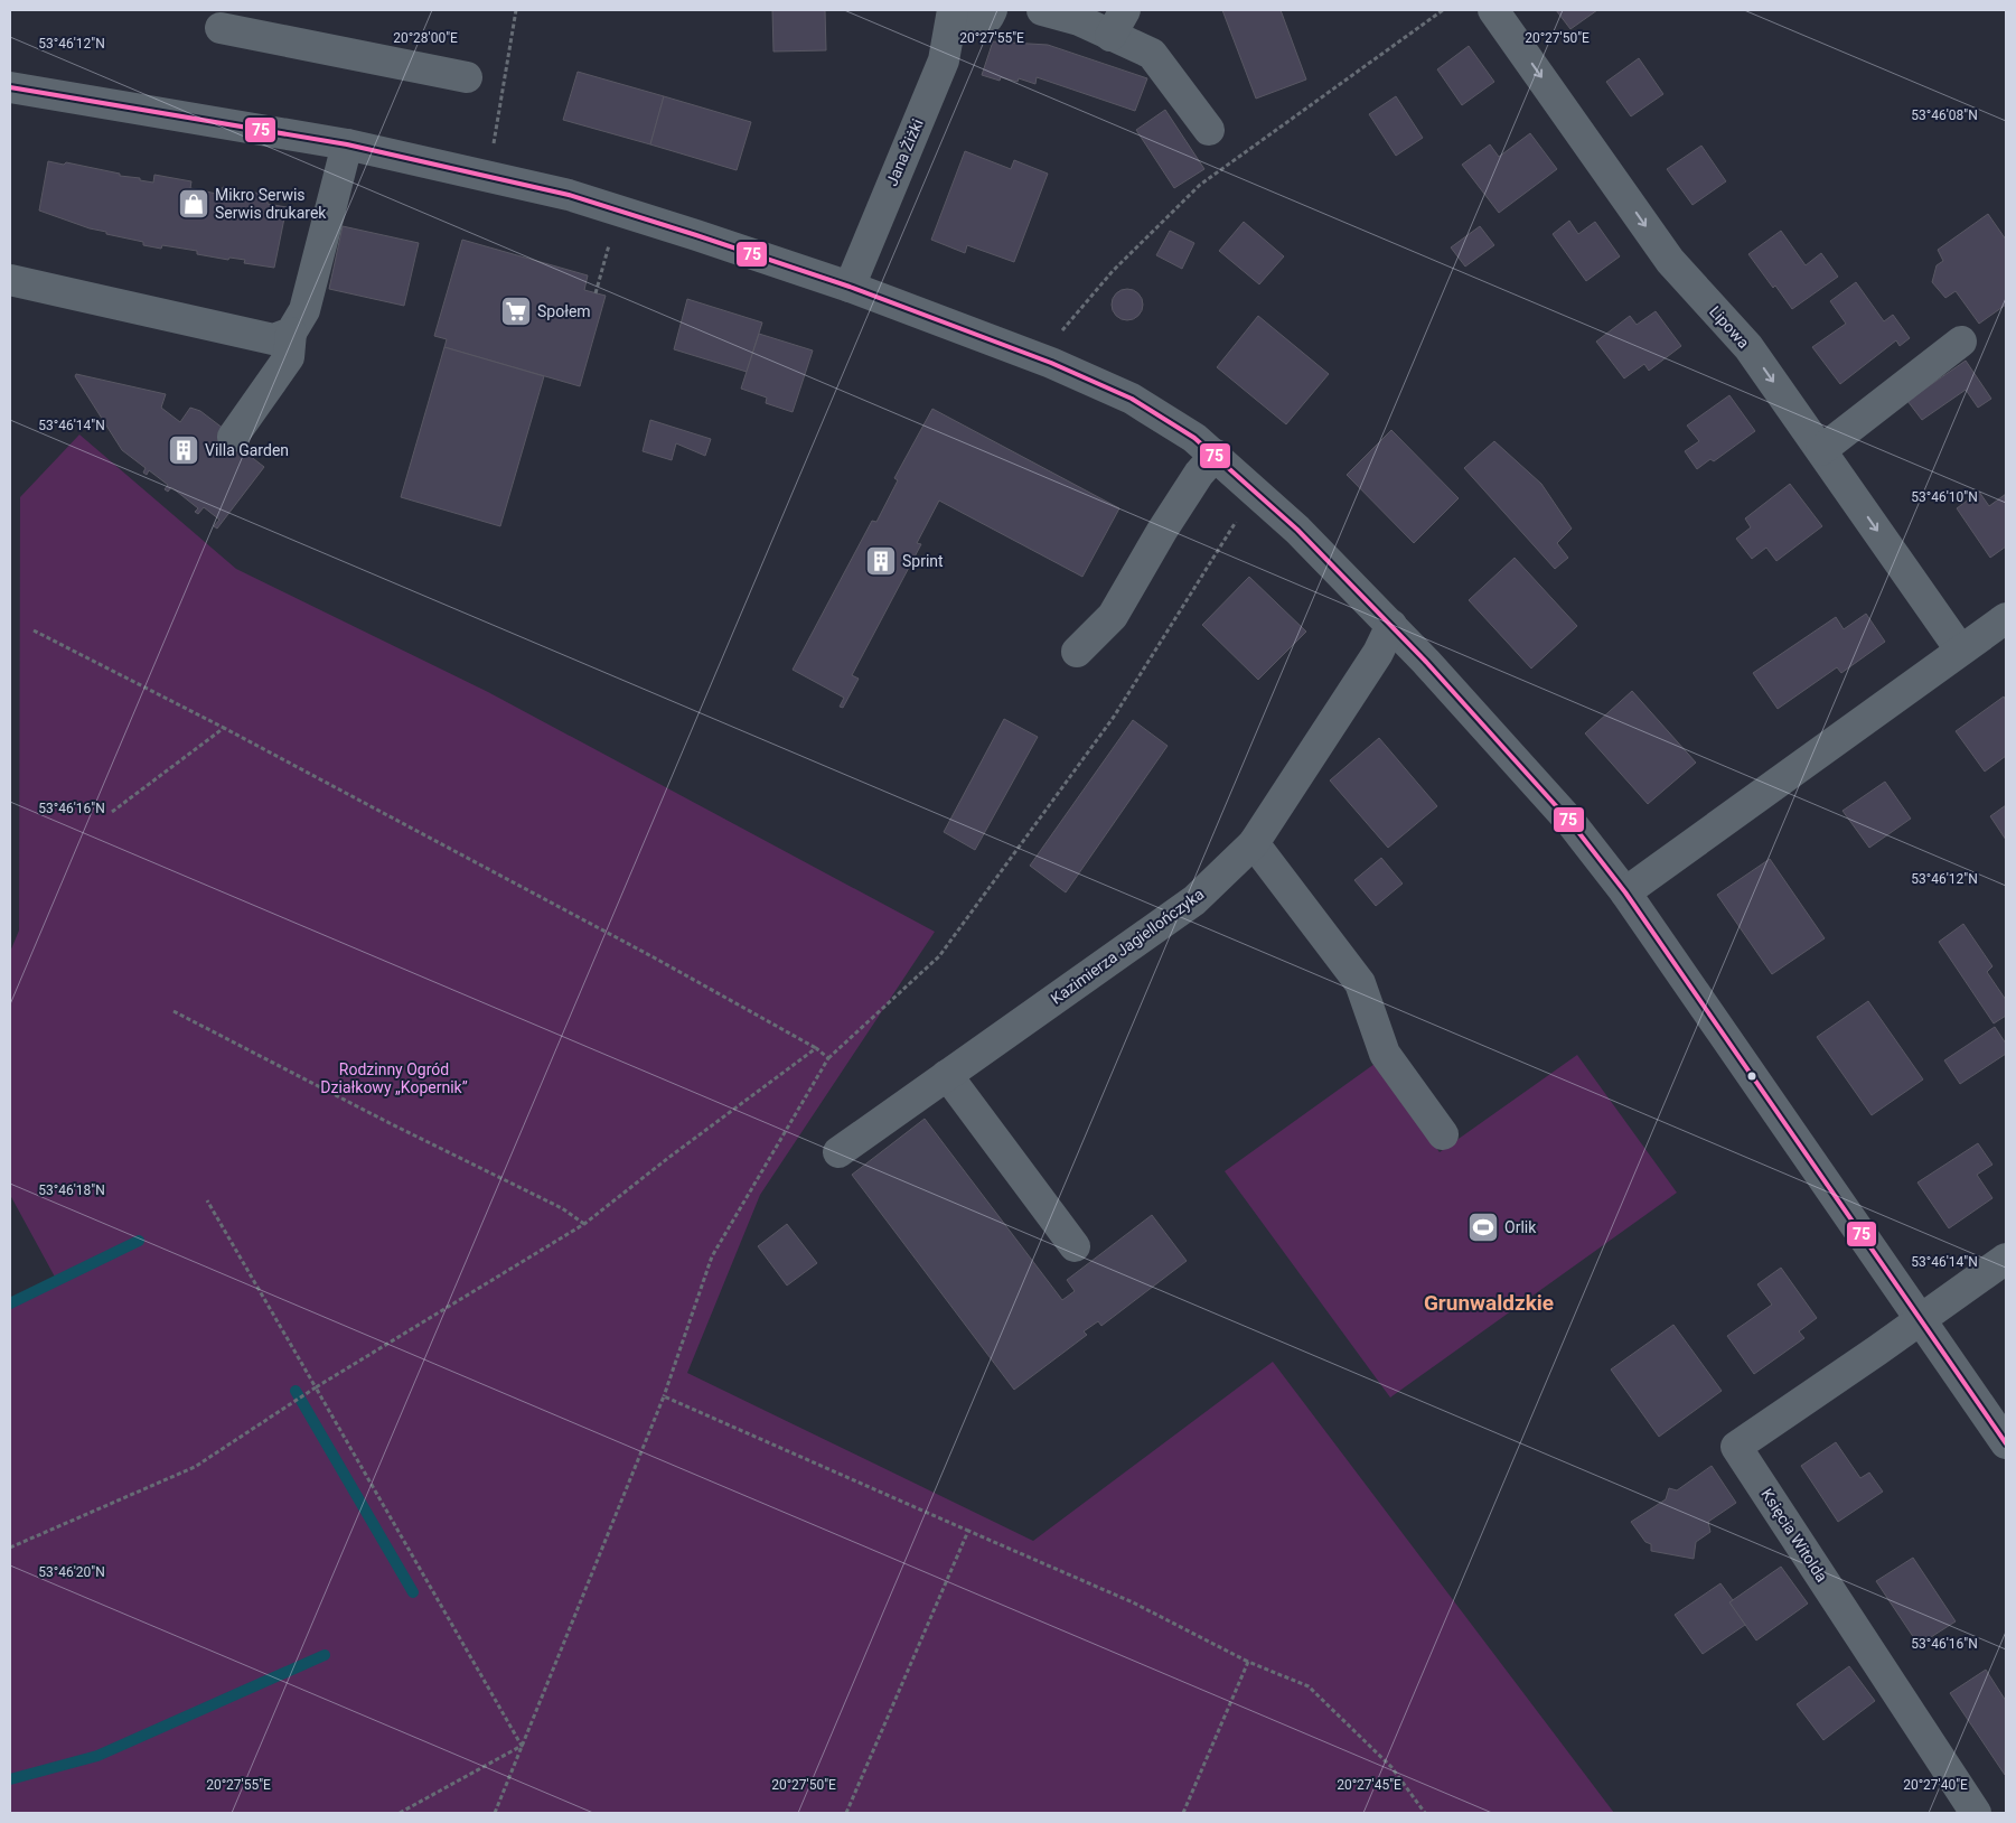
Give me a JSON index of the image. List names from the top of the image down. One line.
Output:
{"streets":{"street":["Jana Żiżki","Lipowa","Kazimierza Jagiellończyka","Księcia Witolda"]},"one_way":["Lipowa"],"districts":["Grunwaldzkie"],"parks":["Rodzinny Ogród Działkowy „Kopernik”"],"places":{"shop":["Mikro Serwis Serwis drukarek"],"supermarket":["Społem"],"building":["Villa Garden","Sprint"],"sports":["Orlik"]},"lines":["transit line 75"],"coordinates":["20°28'00\"E","20°27'50\"E","20°27'55\"E","53°46'12\"N","53°46'08\"N","53°46'14\"N","53°46'10\"N","53°46'16\"N","53°46'18\"N","53°46'20\"N","20°27'45\"E","20°27'40\"E"]}
